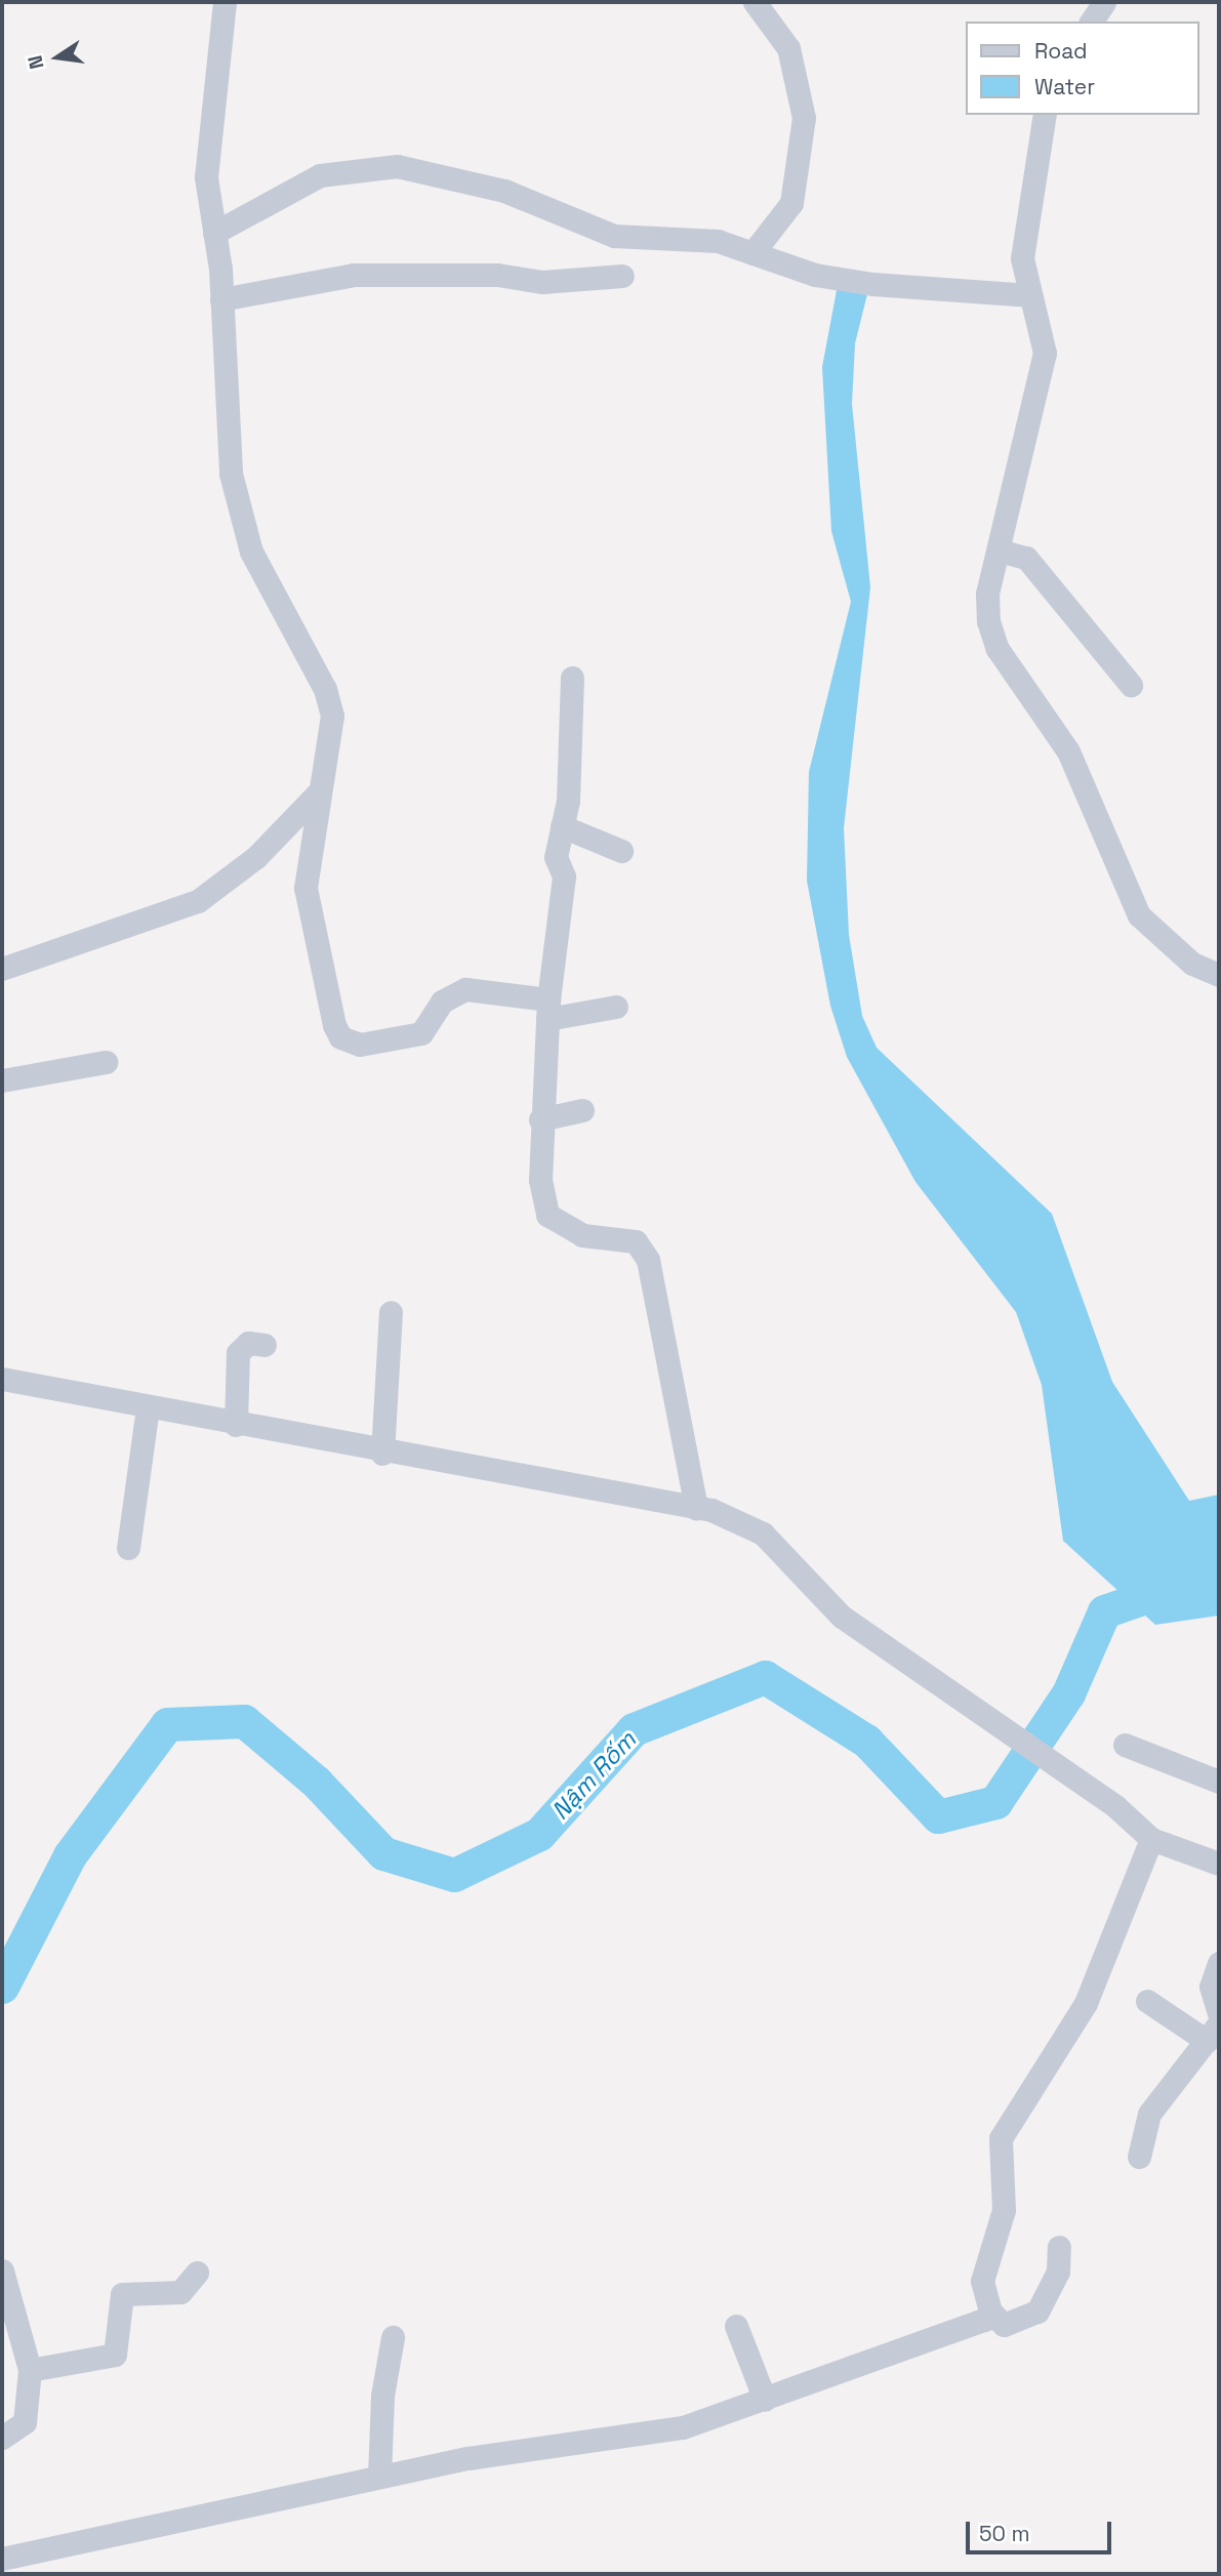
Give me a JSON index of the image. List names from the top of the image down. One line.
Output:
{"water":["Nậm Rốm"],"legend":["Road","Water"],"scale_bar":"50 m","north":"left"}
